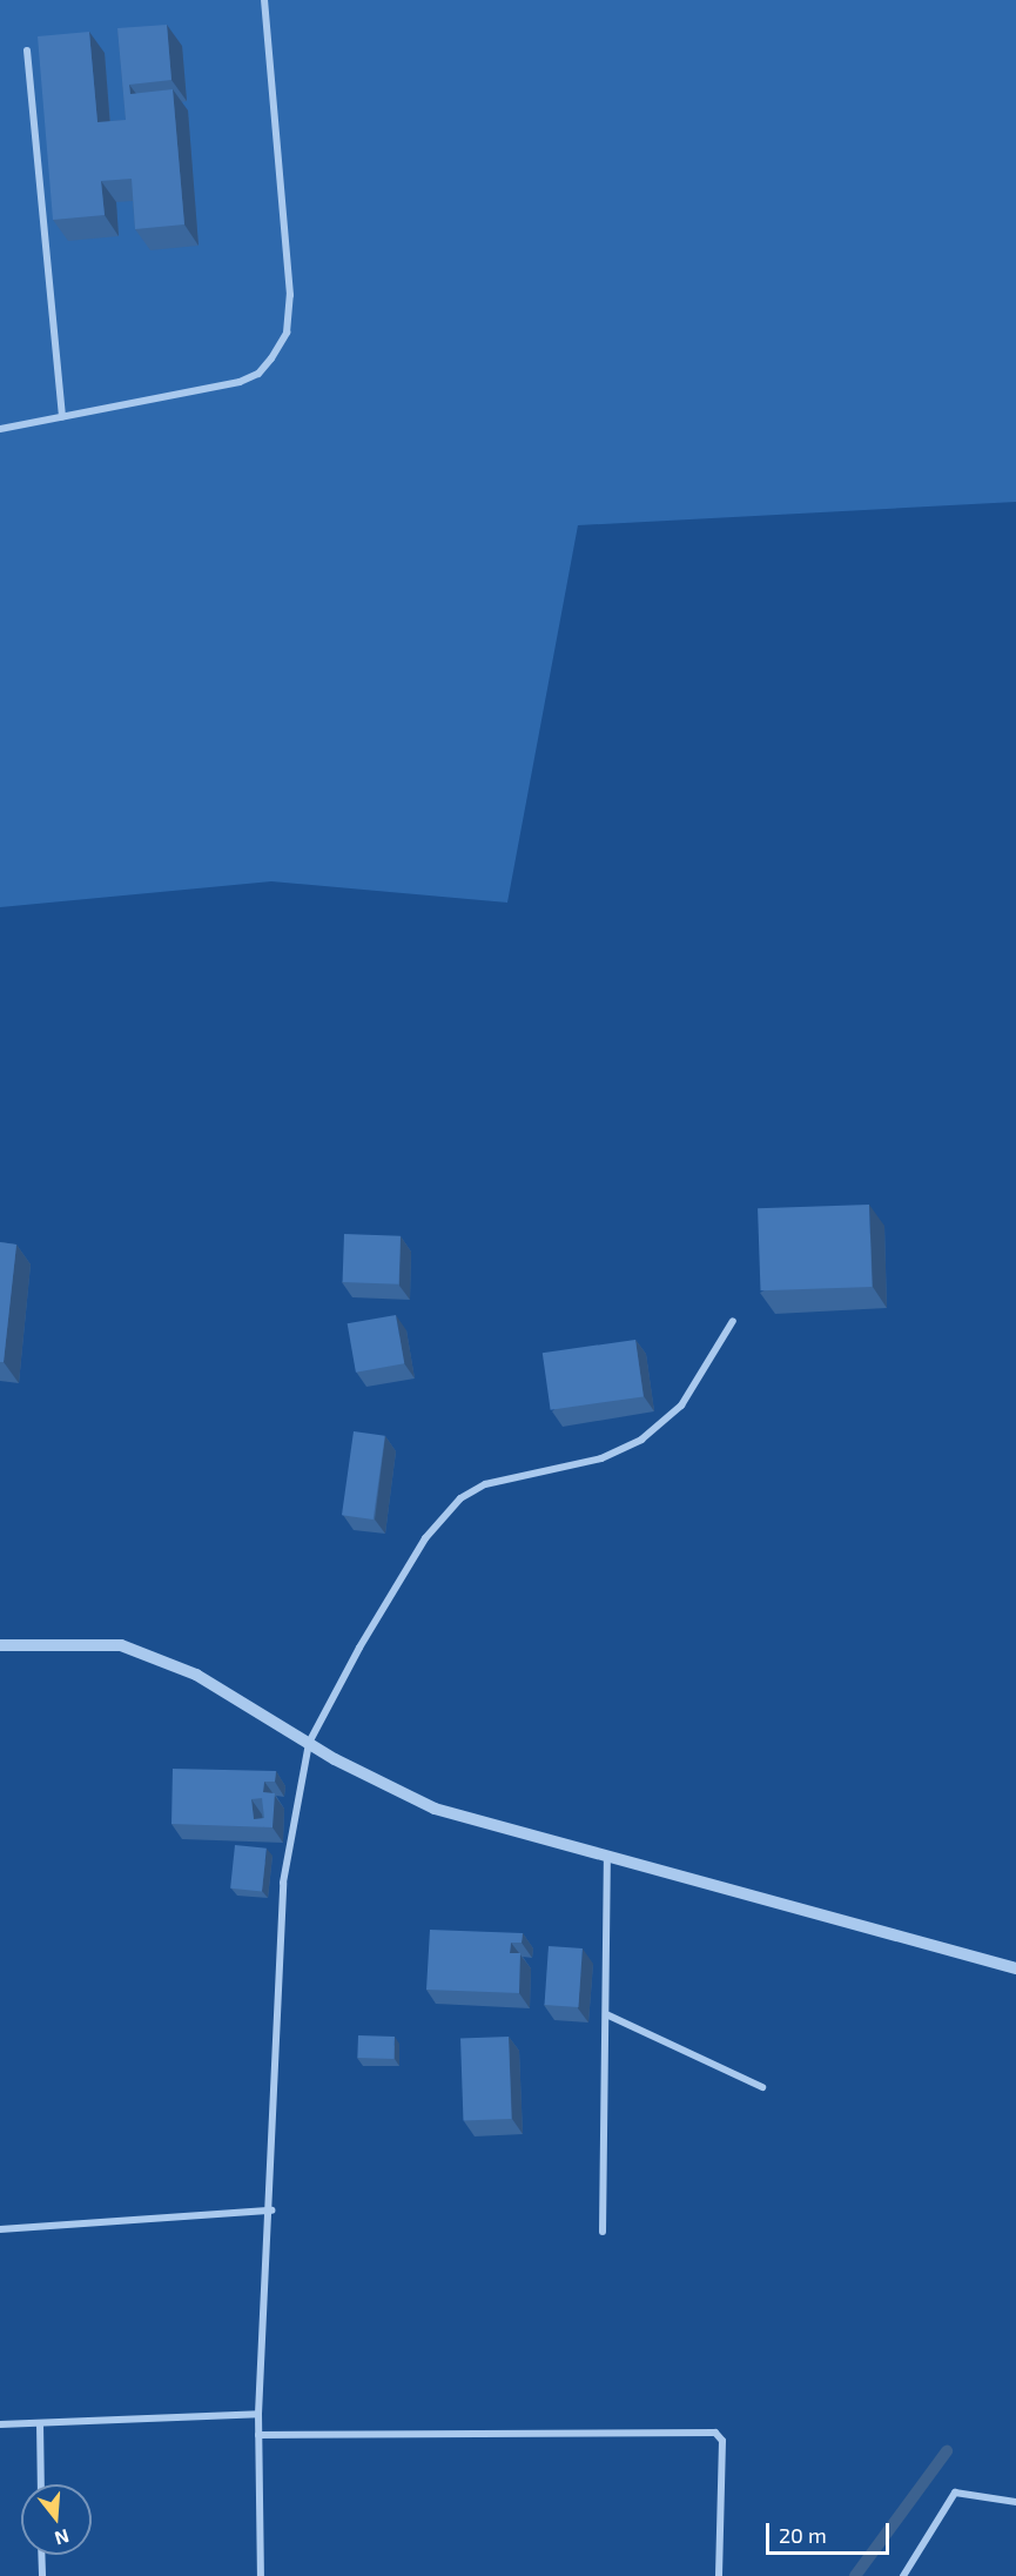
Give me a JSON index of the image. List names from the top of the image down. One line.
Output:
{"scale_bar":"20 m","north":"bottom"}
